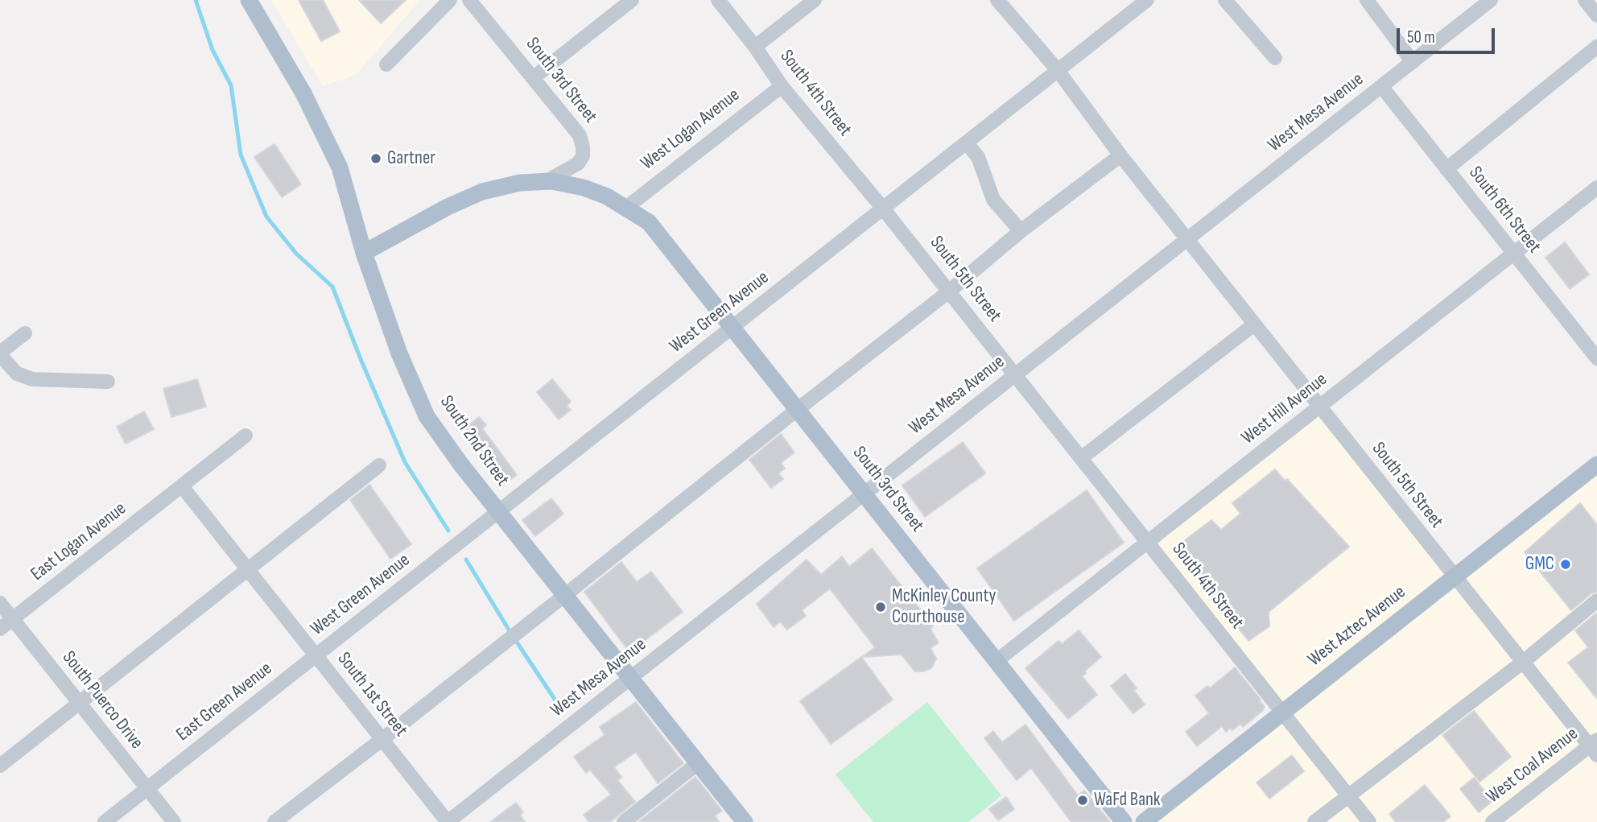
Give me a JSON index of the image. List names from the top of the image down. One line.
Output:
{"streets":{"main road":["South 3rd Street","South 2nd Street","West Aztec Avenue"],"street":["South 4th Street","West Mesa Avenue","West Logan Avenue","South 6th Street","South 5th Street","West Green Avenue","West Hill Avenue","East Logan Avenue","South 1st Street","South Puerco Drive","East Green Avenue","West Coal Avenue"]},"crossings":[["South 3rd Street","West Mesa Avenue"],["South 3rd Street","West Logan Avenue"],["South 3rd Street","West Green Avenue"],["South 3rd Street","West Hill Avenue"],["South 4th Street","West Mesa Avenue"],["South 4th Street","West Logan Avenue"],["South 4th Street","South 5th Street"],["South 4th Street","West Green Avenue"],["South 4th Street","West Hill Avenue"],["South 4th Street","West Aztec Avenue"],["West Mesa Avenue","South 6th Street"],["West Mesa Avenue","South 5th Street"],["West Mesa Avenue","South 2nd Street"],["West Mesa Avenue","South 1st Street"],["South 6th Street","West Hill Avenue"],["South 5th Street","West Green Avenue"],["South 5th Street","West Hill Avenue"],["South 5th Street","West Aztec Avenue"],["South 5th Street","West Coal Avenue"],["West Green Avenue","South 2nd Street"],["West Green Avenue","South 1st Street"],["West Green Avenue","East Green Avenue"],["East Logan Avenue","South 1st Street"],["East Logan Avenue","South Puerco Drive"],["South 1st Street","East Green Avenue"],["South Puerco Drive","East Green Avenue"]],"places":["Gartner","GMC","McKinley County Courthouse","WaFd Bank"],"scale_bar":"50 m"}
